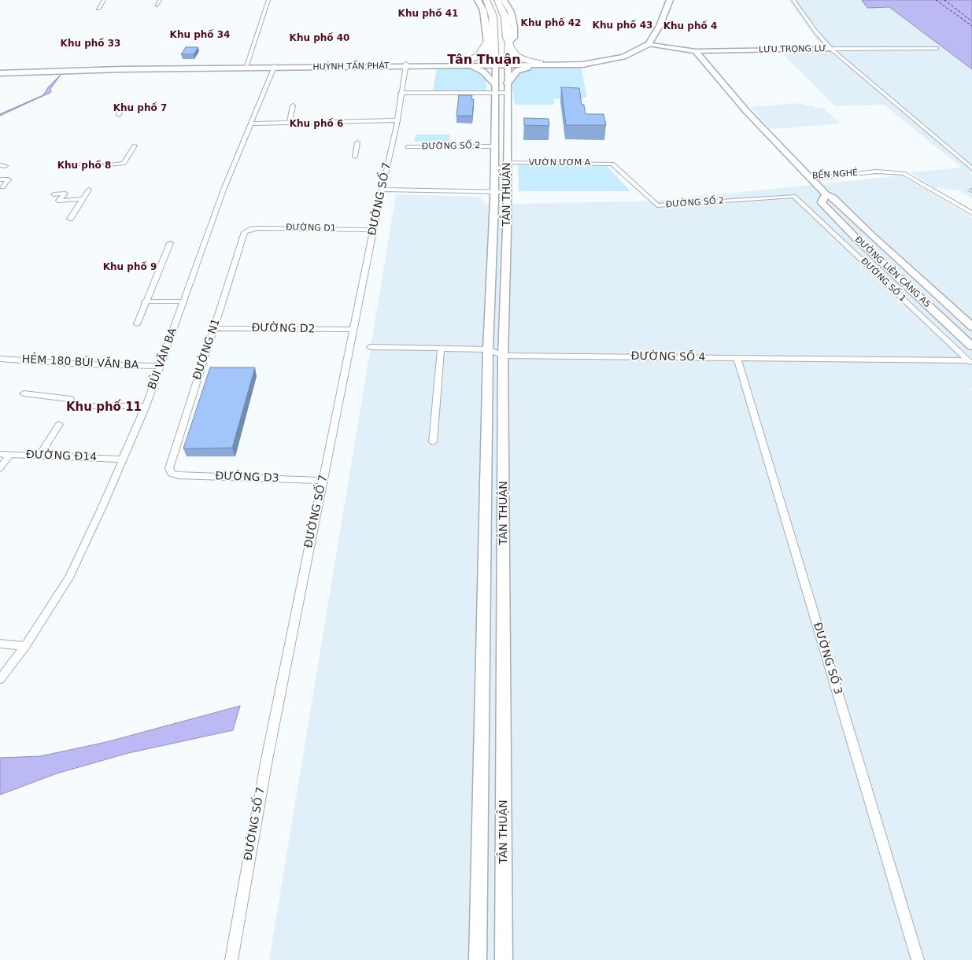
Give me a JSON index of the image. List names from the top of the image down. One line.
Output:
{"streets":{"main road":["HUỲNH TẤN PHÁT"],"street":["LƯU TRỌNG LƯ","ĐƯỜNG SỐ 2","VƯỜN ƯƠM A","BẾN NGHÉ","TÂN THUẬN","ĐƯỜNG SỐ 7","ĐƯỜNG D1","ĐƯỜNG LIÊN CẢNG A5","ĐƯỜNG SỐ 1","ĐƯỜNG D2","ĐƯỜNG N1","ĐƯỜNG SỐ 4","BÙI VĂN BA","HẺM 180 BÙI VĂN BA","ĐƯỜNG Đ14","ĐƯỜNG D3","ĐƯỜNG SỐ 3"]},"crossings":[["LƯU TRỌNG LƯ","HUỲNH TẤN PHÁT"],["LƯU TRỌNG LƯ","BẾN NGHÉ"],["HUỲNH TẤN PHÁT","TÂN THUẬN"],["HUỲNH TẤN PHÁT","ĐƯỜNG SỐ 7"],["HUỲNH TẤN PHÁT","BÙI VĂN BA"],["ĐƯỜNG SỐ 2","VƯỜN ƯƠM A"],["ĐƯỜNG SỐ 2","TÂN THUẬN"],["ĐƯỜNG SỐ 2","ĐƯỜNG SỐ 1"],["VƯỜN ƯƠM A","TÂN THUẬN"],["BẾN NGHÉ","ĐƯỜNG LIÊN CẢNG A5"],["TÂN THUẬN","ĐƯỜNG SỐ 4"],["ĐƯỜNG SỐ 7","ĐƯỜNG D1"],["ĐƯỜNG SỐ 7","ĐƯỜNG D2"],["ĐƯỜNG SỐ 7","ĐƯỜNG D3"],["ĐƯỜNG D1","ĐƯỜNG N1"],["ĐƯỜNG SỐ 1","ĐƯỜNG SỐ 4"],["ĐƯỜNG D2","ĐƯỜNG N1"],["ĐƯỜNG N1","ĐƯỜNG D3"],["ĐƯỜNG SỐ 4","ĐƯỜNG SỐ 3"],["BÙI VĂN BA","HẺM 180 BÙI VĂN BA"],["BÙI VĂN BA","ĐƯỜNG Đ14"]],"districts":["Khu phố 41","Khu phố 42","Khu phố 43","Khu phố 4","Khu phố 34","Khu phố 40","Khu phố 33","Tân Thuận","Khu phố 7","Khu phố 6","Khu phố 8","Khu phố 9","Khu phố 11"]}
